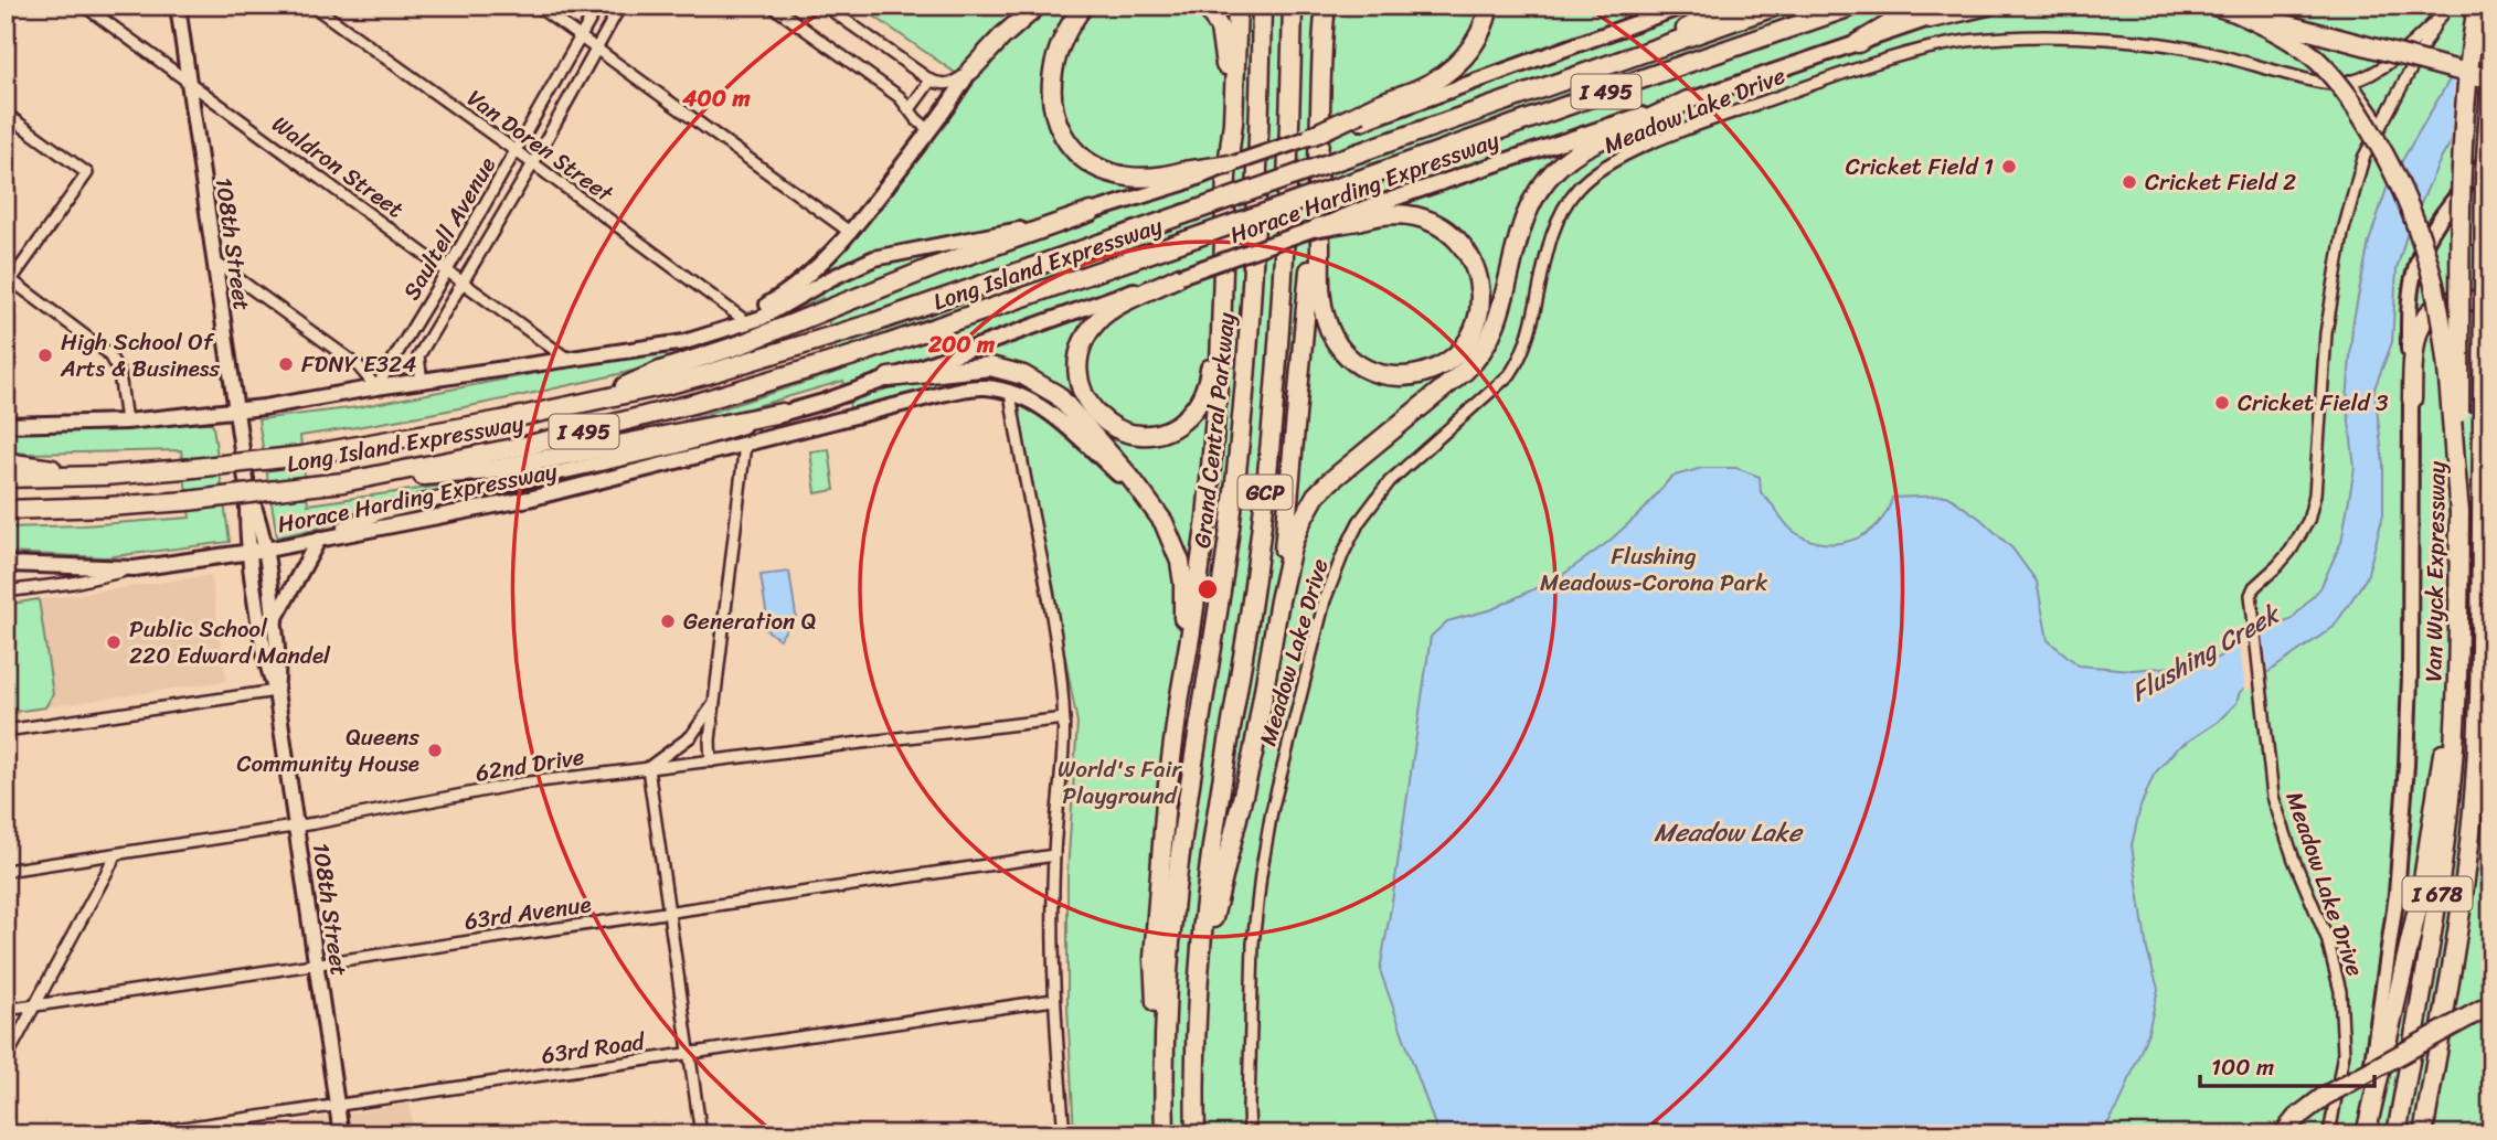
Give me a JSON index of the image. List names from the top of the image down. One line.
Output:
{"streets":{"highway":["I 495","Long Island Expressway","Grand Central Parkway","GCP","Van Wyck Expressway","I 678"],"main road":["Horace Harding Expressway","108th Street"],"street":["Meadow Lake Drive","Van Doren Street","Waldron Street","Saultell Avenue","62nd Drive","63rd Avenue","63rd Road"]},"crossings":[["Van Doren Street","Saultell Avenue"],["Waldron Street","Saultell Avenue"],["Waldron Street","108th Street"],["Horace Harding Expressway","108th Street"],["108th Street","62nd Drive"],["108th Street","63rd Avenue"],["108th Street","63rd Road"]],"water":["Flushing Creek","Meadow Lake"],"parks":["Flushing Meadows-Corona Park","World's Fair Playground"],"places":["Cricket Field 1","Cricket Field 2","High School Of Arts & Business","FDNY E324","Cricket Field 3","Generation Q","Public School 220 Edward Mandel","Queens Community House"],"scale_bar":"100 m","rings":["400 m","200 m"]}
